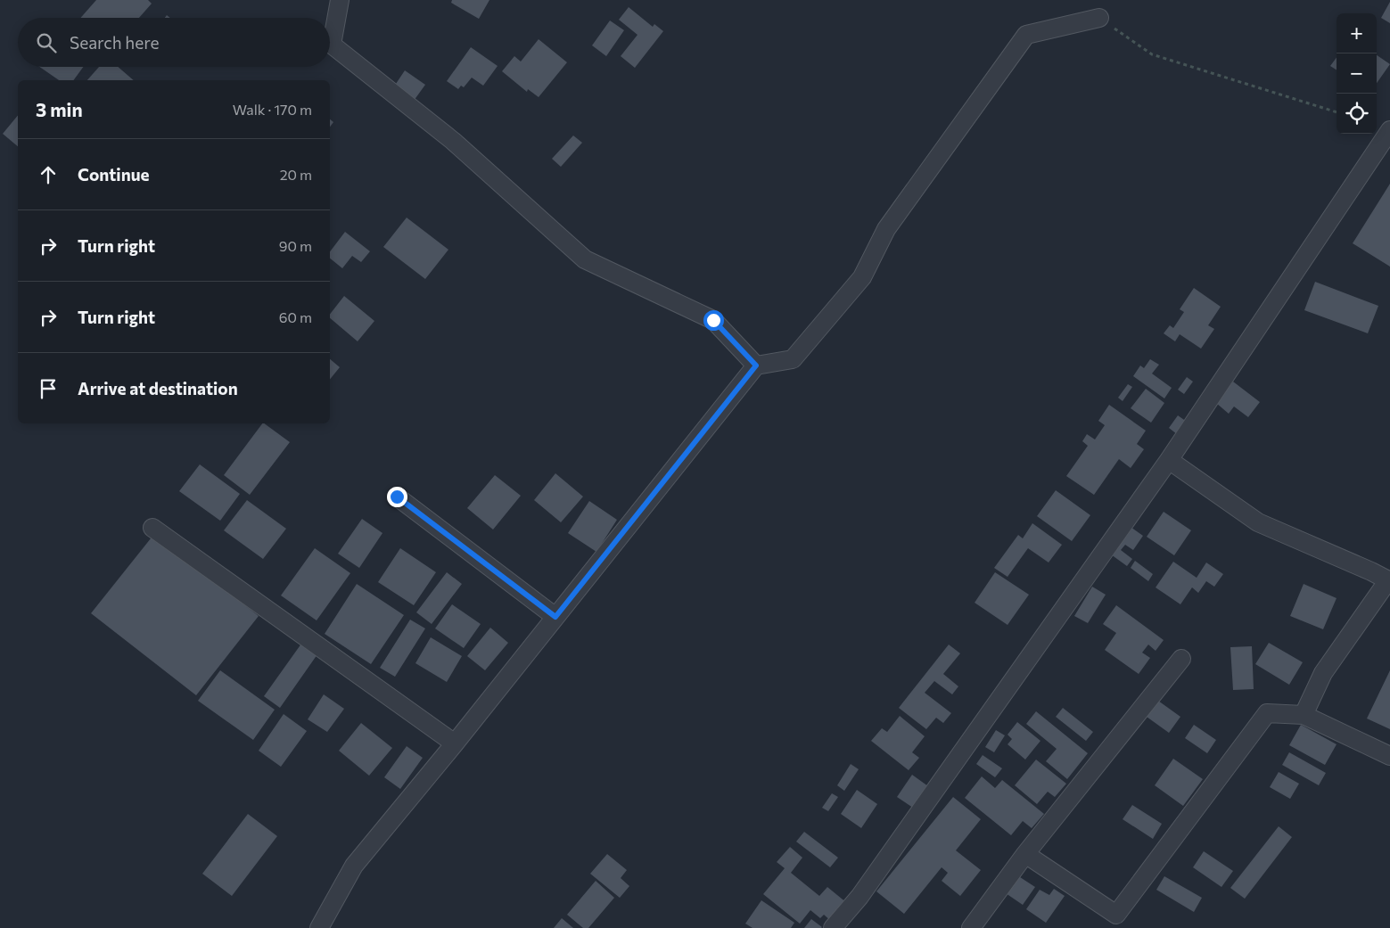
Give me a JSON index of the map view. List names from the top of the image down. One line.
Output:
{"page":{"map_buttons":["+","−"],"search":"Search here","heading":["3 min","Walk · 170 m"],"list":[["Continue","20 m"],["Turn right","90 m"],["Turn right","60 m"],"Arrive at destination"]}}
